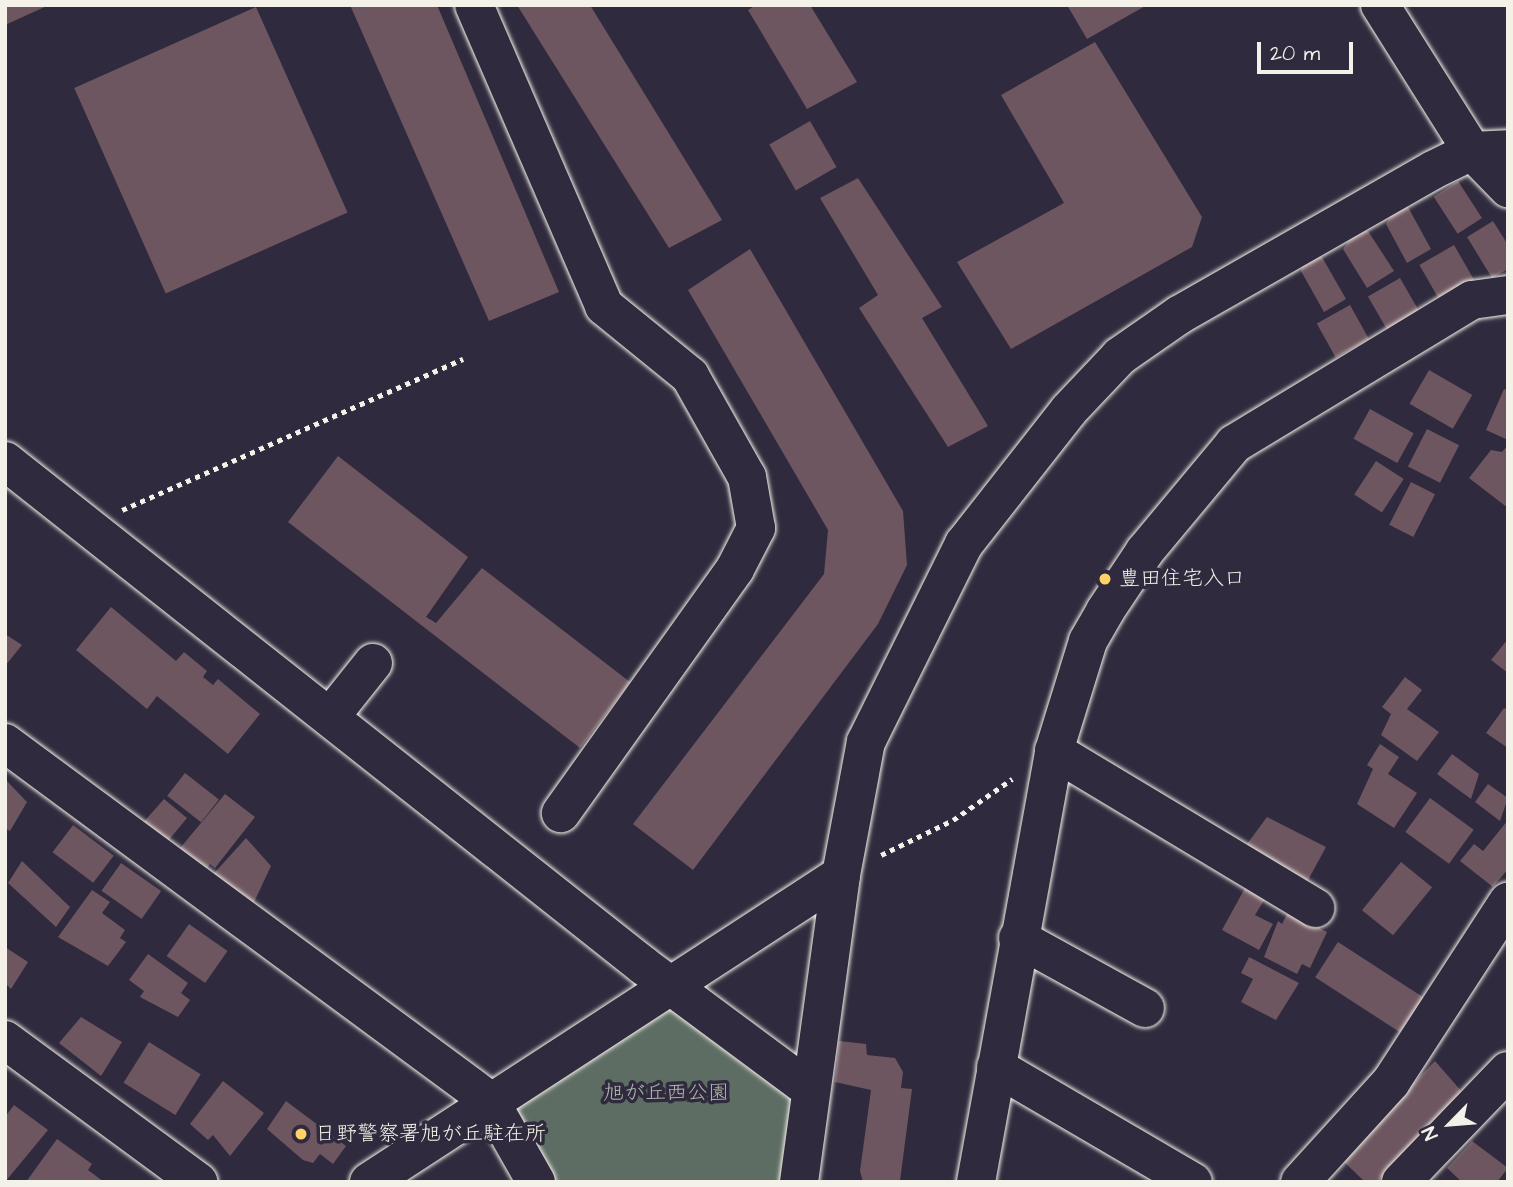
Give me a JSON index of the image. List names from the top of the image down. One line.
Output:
{"parks":["旭が丘西公園"],"places":["豊田住宅入口","日野警察署旭が丘駐在所"],"scale_bar":"20 m","north":"bottom left"}
